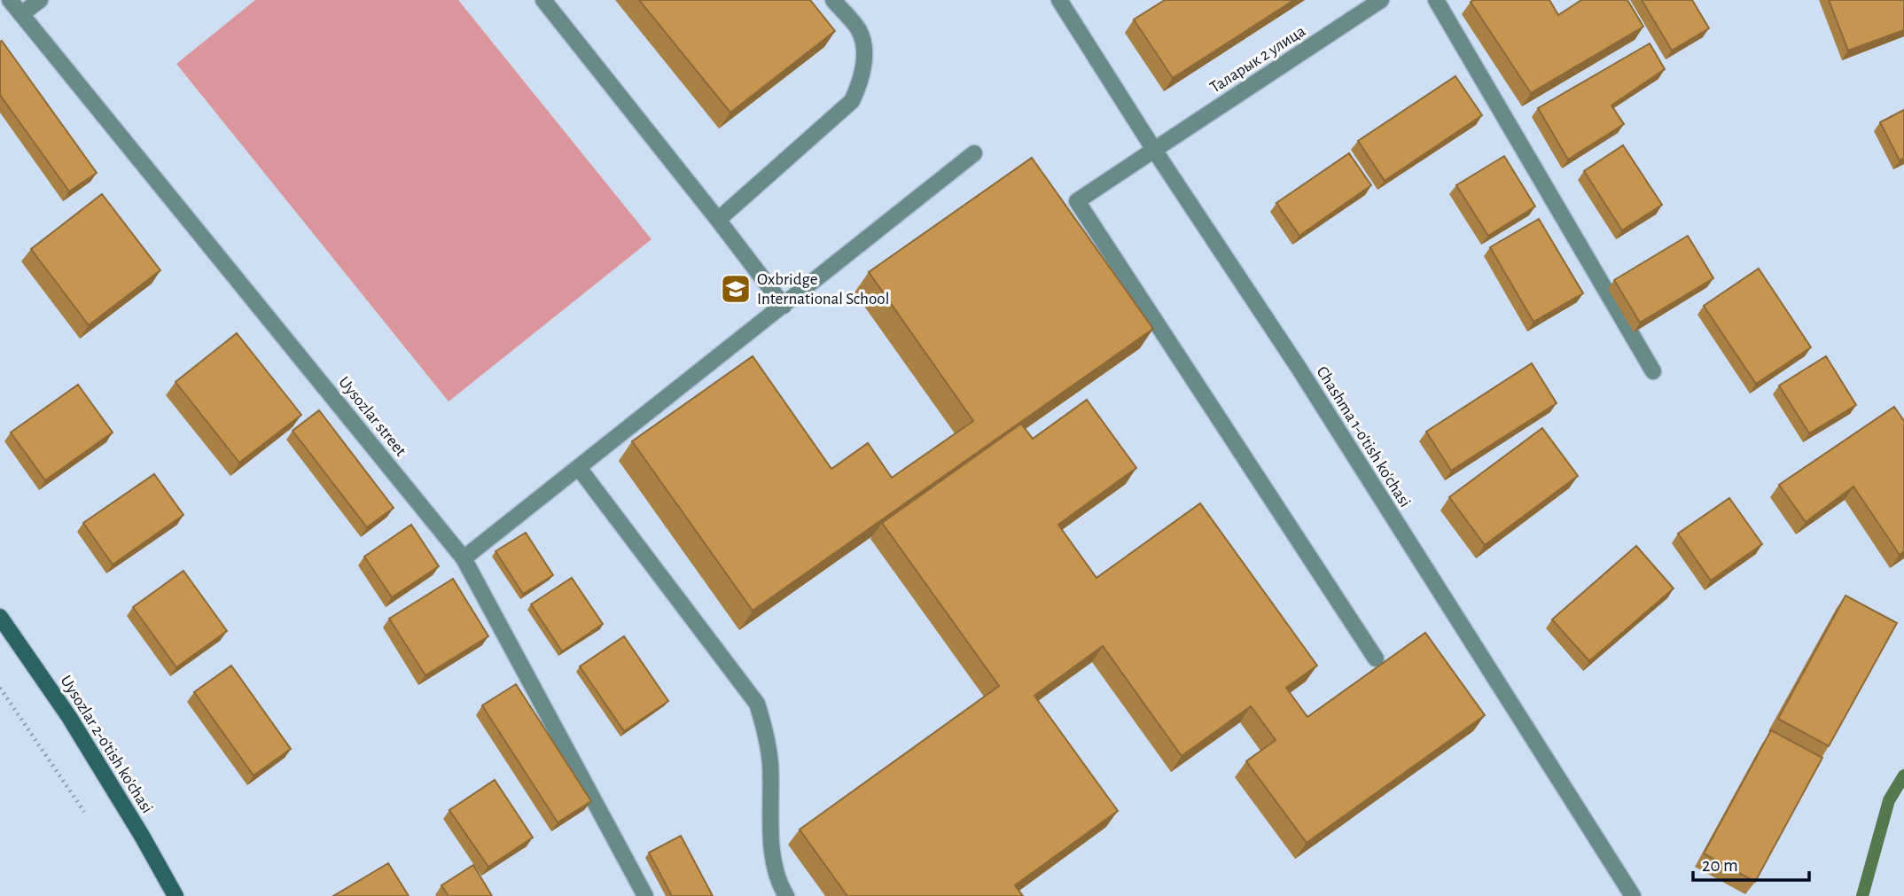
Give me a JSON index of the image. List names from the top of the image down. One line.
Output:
{"streets":{"street":["Таларык 2 улица","Uysozlar street","Chashma 1-o'tish ko'chasi","Uysozlar 2-o'tish ko'chasi"]},"crossings":[["Таларык 2 улица","Chashma 1-o'tish ko'chasi"]],"places":{"school or university":["Oxbridge International School"]},"scale_bar":"20 m"}
